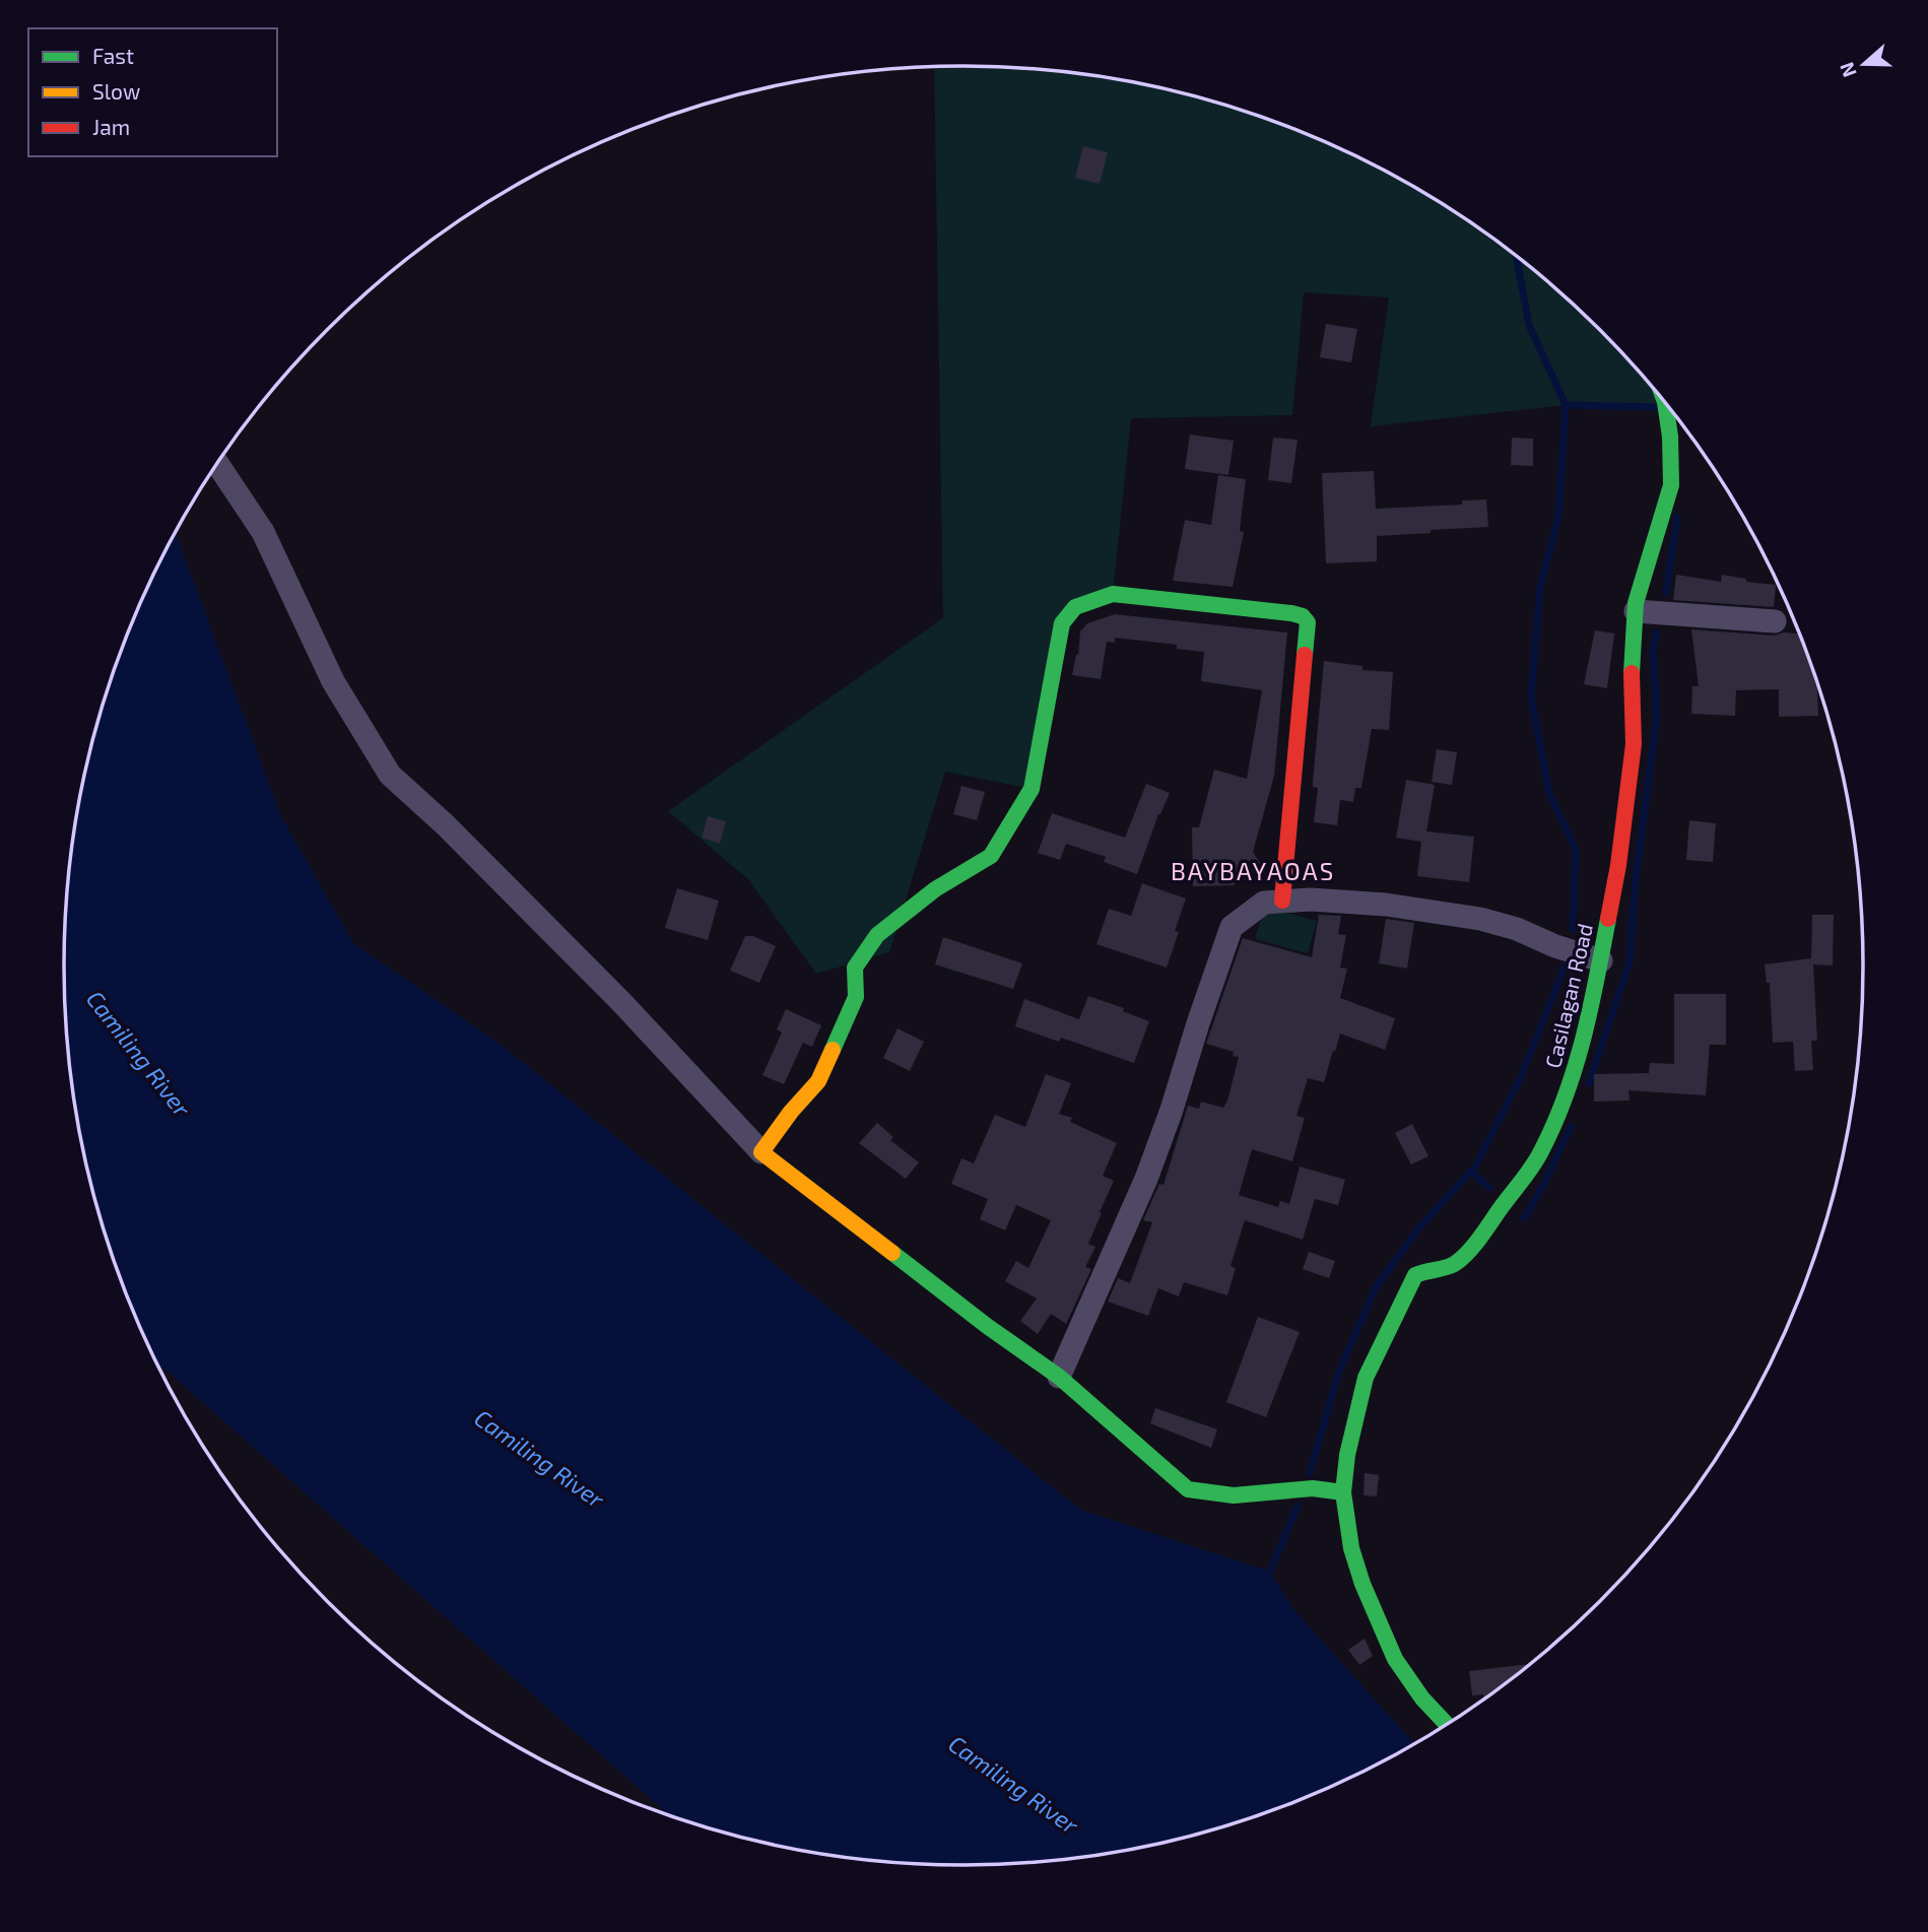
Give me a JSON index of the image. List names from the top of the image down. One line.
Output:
{"streets":{"street":["Casilagan Road"]},"districts":["BAYBAYAOAS"],"water":["Camiling River"],"legend":["Fast","Slow","Jam"],"north":"left"}
